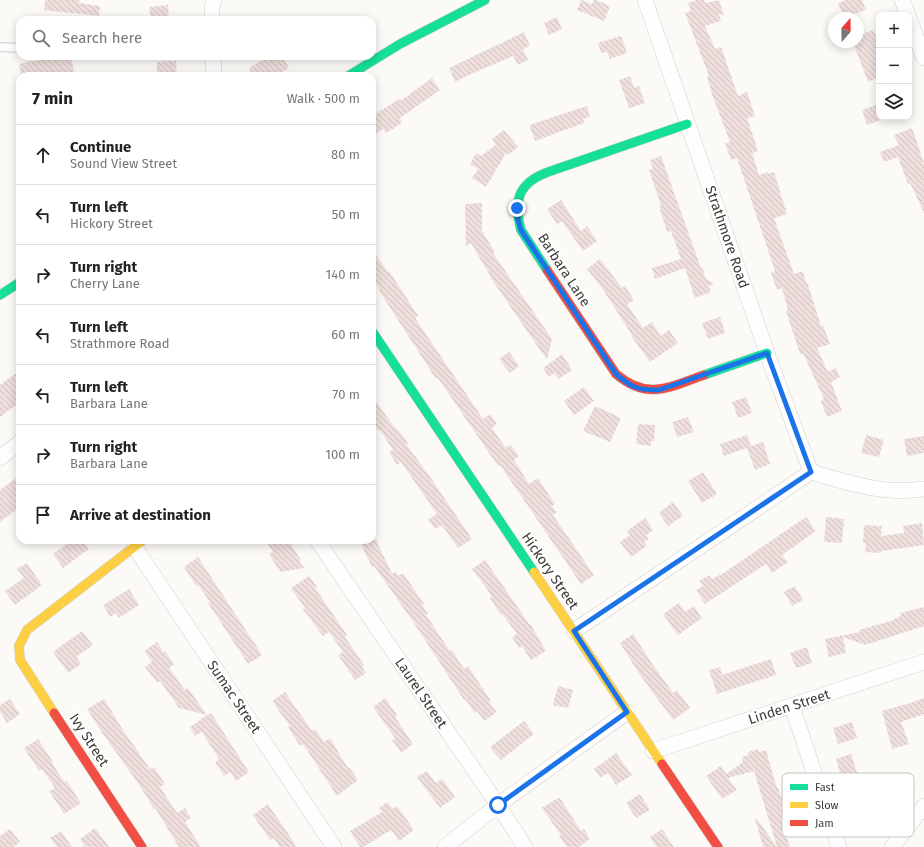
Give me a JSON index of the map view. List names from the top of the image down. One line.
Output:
{"streets":{"street":["Strathmore Road","Barbara Lane","Hickory Street","Laurel Street","Sumac Street","Linden Street","Ivy Street"]},"crossings":[["Strathmore Road","Barbara Lane"],["Hickory Street","Linden Street"]],"legend":["Fast","Slow","Jam"],"north":"top","page":{"map_buttons":["+","−"],"search":"Search here","heading":["7 min","Walk · 500 m"],"list":[["Continue","Sound View Street","80 m"],["Turn left","Hickory Street","50 m"],["Turn right","Cherry Lane","140 m"],["Turn left","Strathmore Road","60 m"],["Turn left","Barbara Lane","70 m"],["Turn right","Barbara Lane","100 m"],"Arrive at destination"]}}
